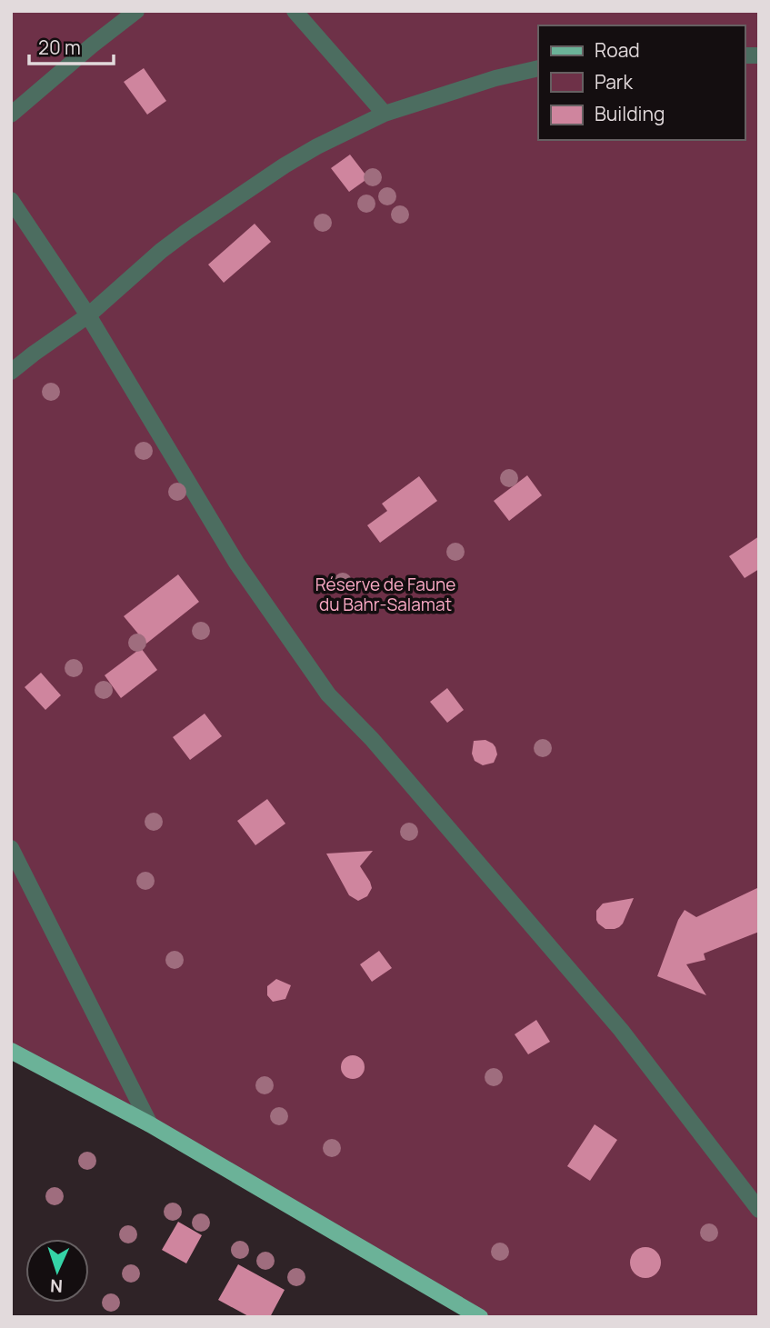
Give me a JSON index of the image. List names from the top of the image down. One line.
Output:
{"parks":["Réserve de Faune du Bahr-Salamat"],"legend":["Road","Park","Building"],"scale_bar":"20 m","north":"bottom"}
